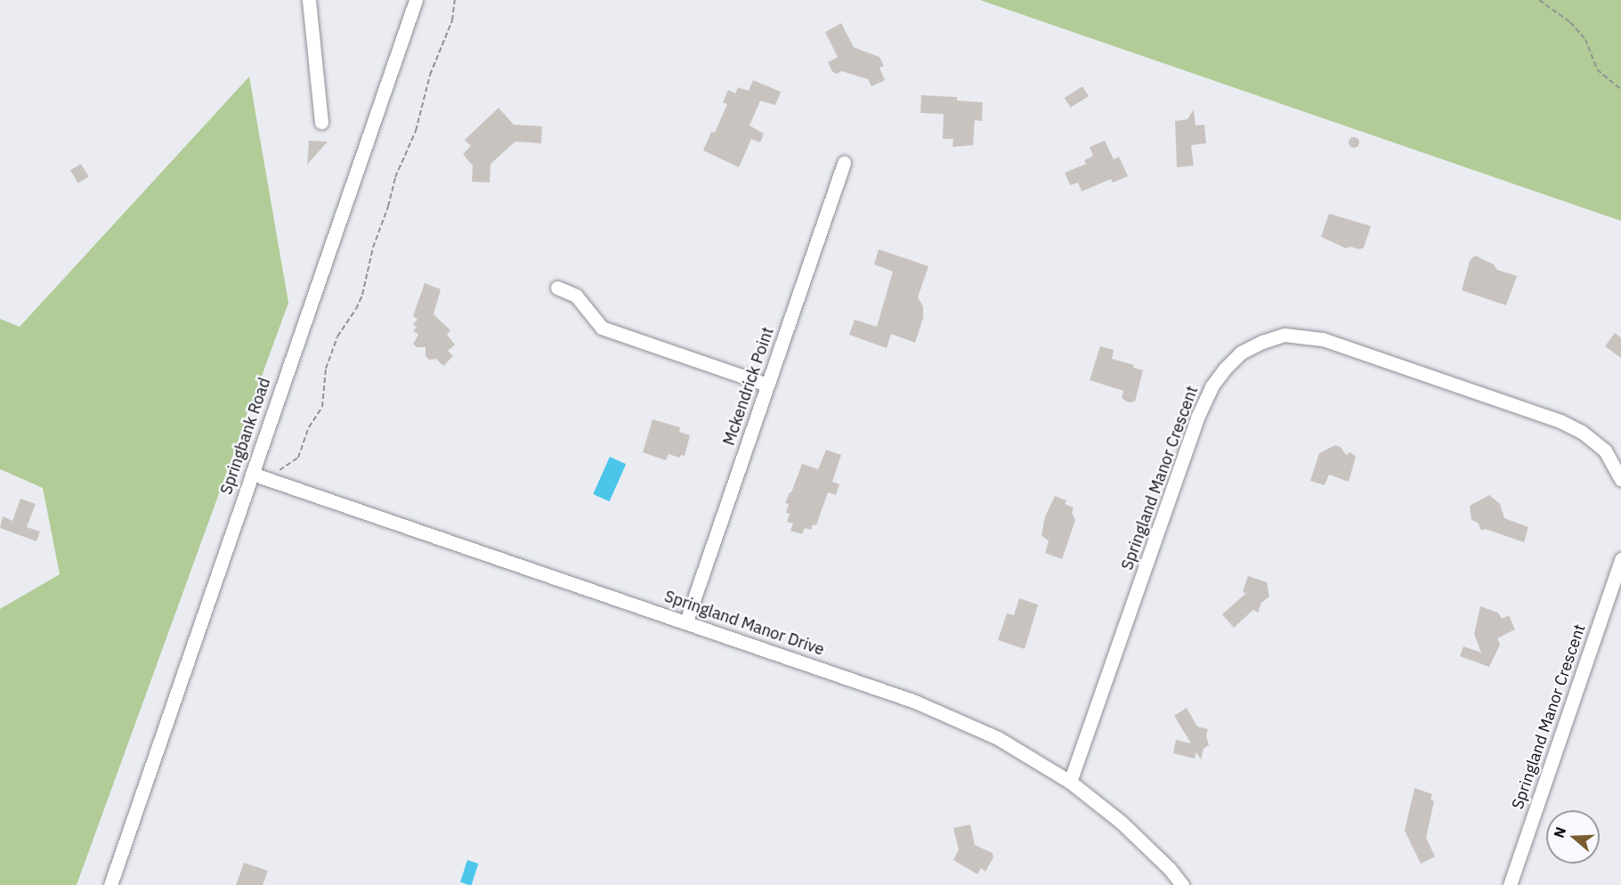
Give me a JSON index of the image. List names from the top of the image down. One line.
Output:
{"streets":{"street":["Mckendrick Point","Springbank Road","Springland Manor Crescent","Springland Manor Drive"]},"crossings":[["Mckendrick Point","Springland Manor Drive"],["Springbank Road","Springland Manor Drive"],["Springland Manor Crescent","Springland Manor Drive"]],"north":"left"}
